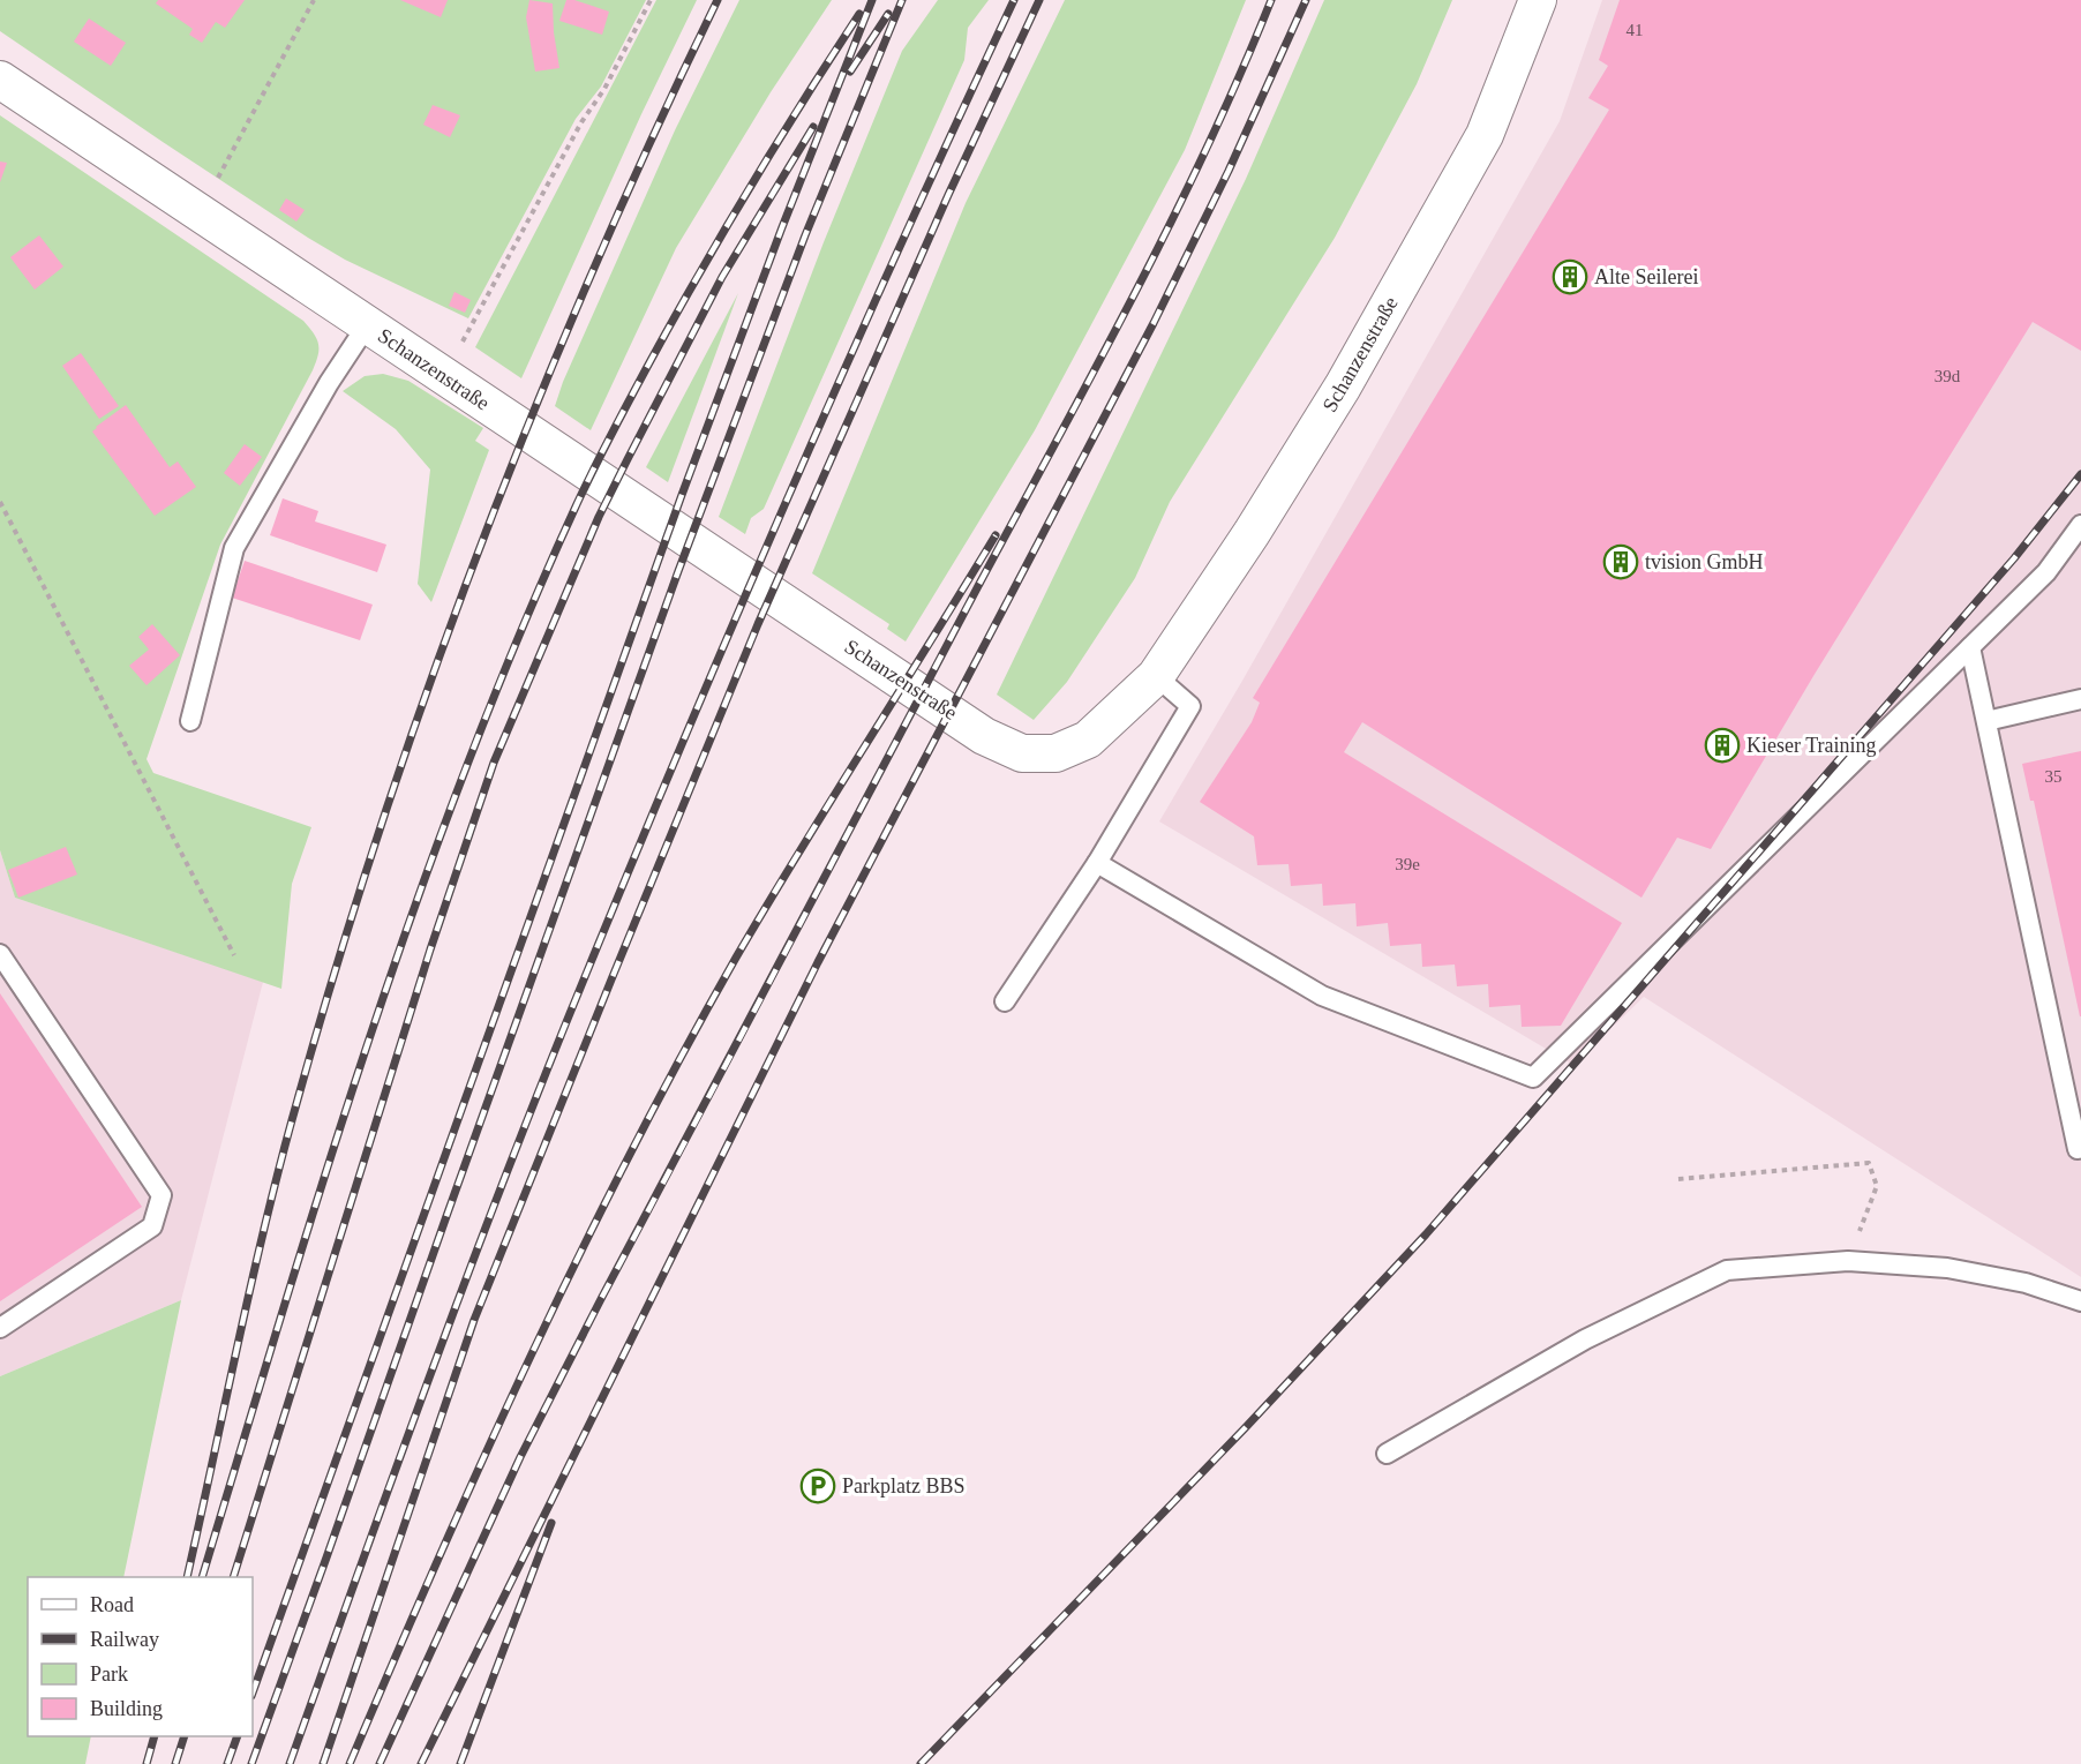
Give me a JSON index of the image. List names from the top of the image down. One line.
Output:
{"streets":{"street":["Schanzenstraße"]},"places":{"building":["Alte Seilerei","tvision GmbH","Kieser Training"],"parking":["Parkplatz BBS"]},"house_numbers":["41","39d","35","39e"],"legend":["Road","Railway","Park","Building"]}
